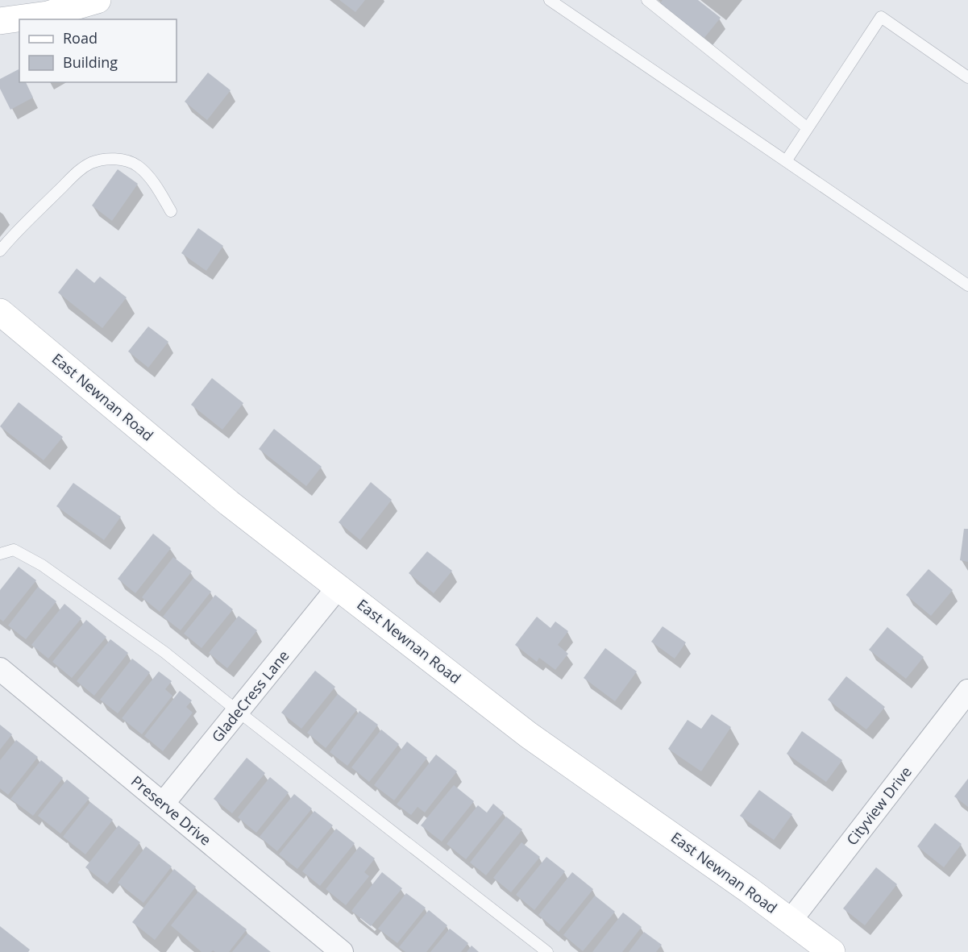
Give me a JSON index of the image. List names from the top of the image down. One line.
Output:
{"streets":{"street":["East Newnan Road","GladeCress Lane","Cityview Drive","Preserve Drive"]},"crossings":[["East Newnan Road","GladeCress Lane"],["East Newnan Road","Cityview Drive"],["GladeCress Lane","Preserve Drive"]],"legend":["Road","Building"]}
